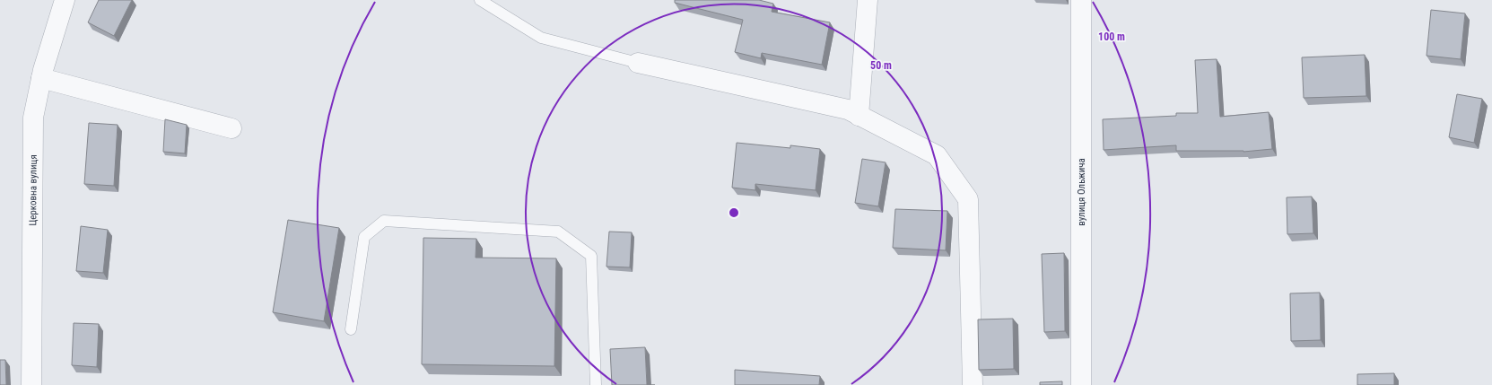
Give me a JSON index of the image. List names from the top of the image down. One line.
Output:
{"streets":{"street":["Церковна вулиця","вулиця Ольжича"]},"rings":["100 m","50 m"]}
